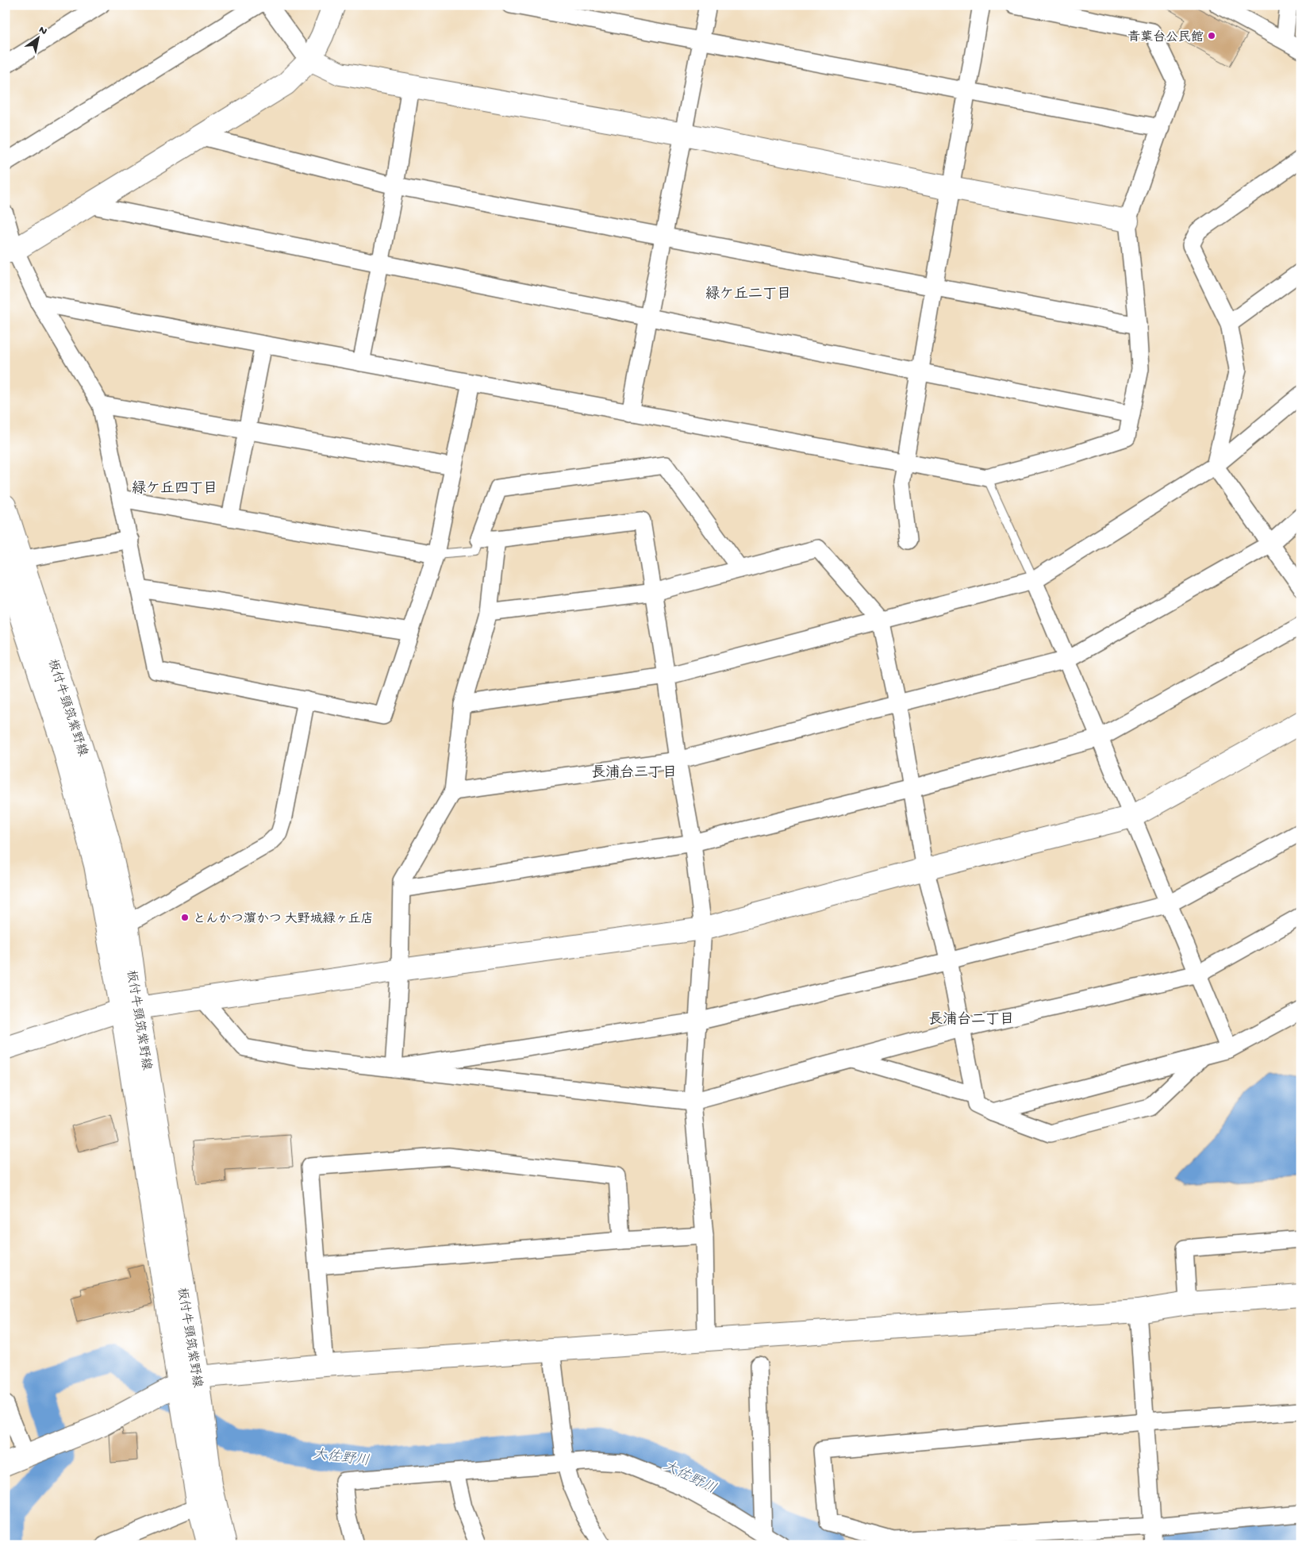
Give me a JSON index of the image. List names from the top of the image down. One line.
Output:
{"streets":{"street":["板付牛頸筑紫野線"]},"districts":["緑ケ丘二丁目","緑ケ丘四丁目","長浦台三丁目","長浦台二丁目"],"water":["大佐野川"],"places":["青葉台公民館","とんかつ濵かつ 大野城緑ヶ丘店"],"north":"top right"}
